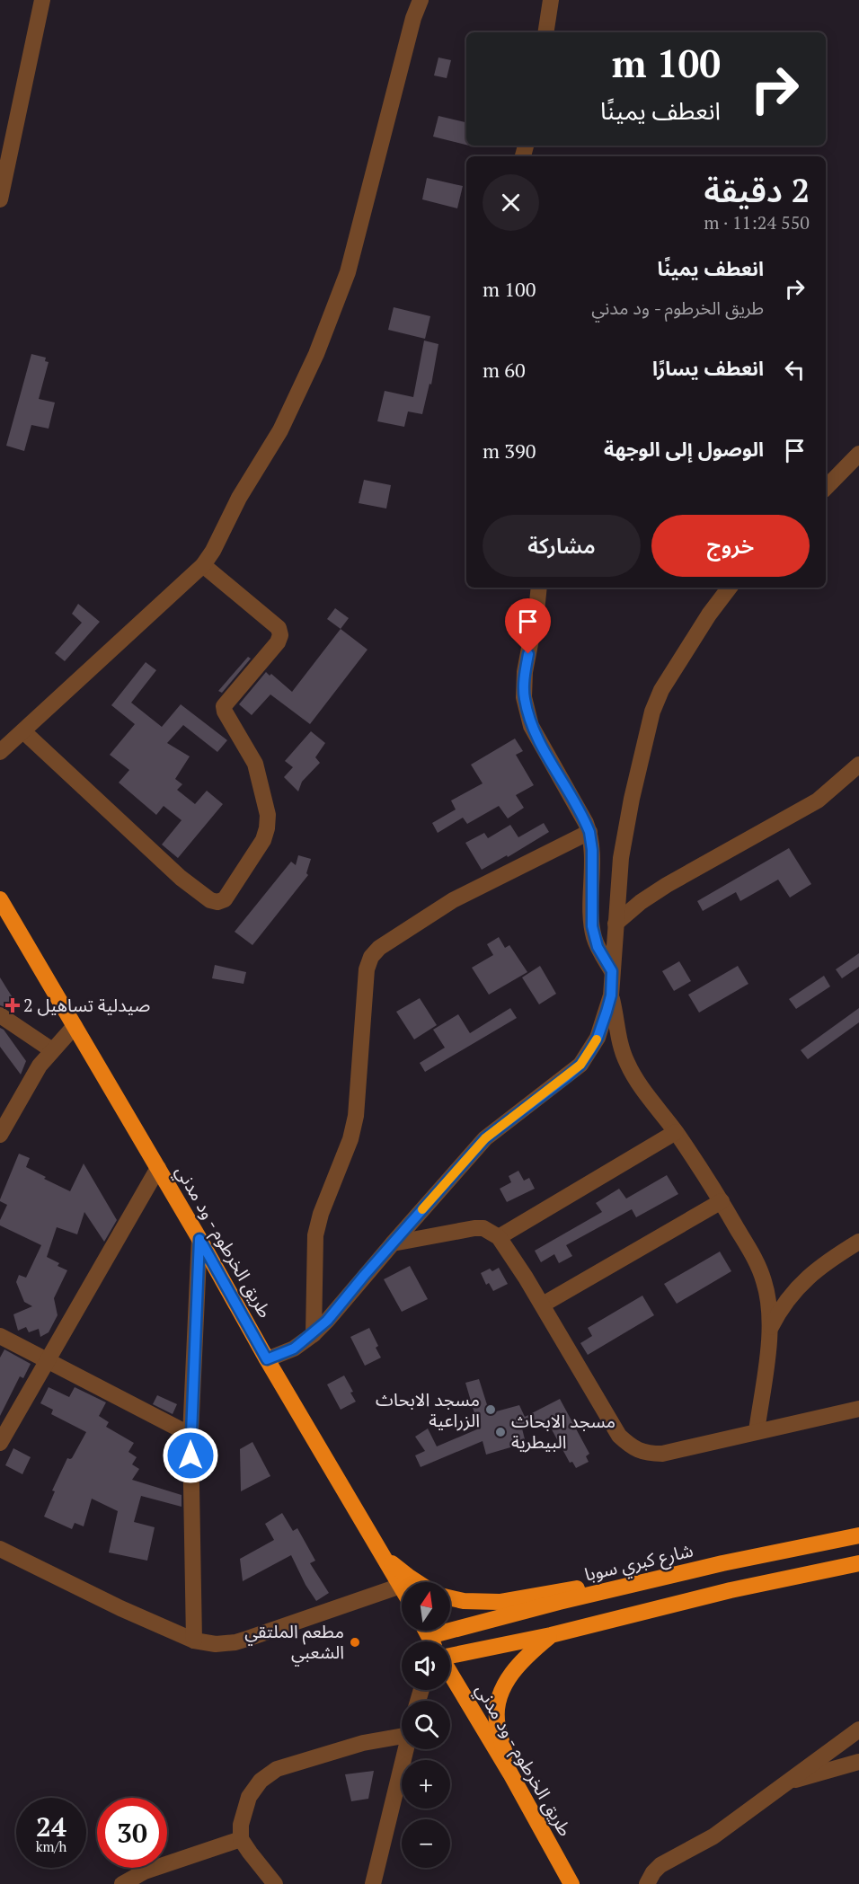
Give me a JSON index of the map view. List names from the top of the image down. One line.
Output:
{"streets":{"highway":["طريق الخرطوم - ود مدني","شارع كبري سوبا"]},"places":{"health":["صيدلية تساهيل 2"],"other":["مسجد الابحاث الزراعية","مسجد الابحاث البيطرية","مطعم الملتقي الشعبي"]},"north":"top","page":{"turn":["100 m","انعطف يمينًا"],"heading":["2 دقيقة","550 m · 11:24"],"list":[{"name":"انعطف يمينًا","note":"طريق الخرطوم - ود مدني","value":"100 m"},{"name":"انعطف يسارًا","value":"60 m"},{"name":"الوصول إلى الوجهة","value":"390 m"}],"buttons":["خروج","مشاركة"],"map_buttons":["+","−"],"speed":"24 km/h","limit":"30"}}
